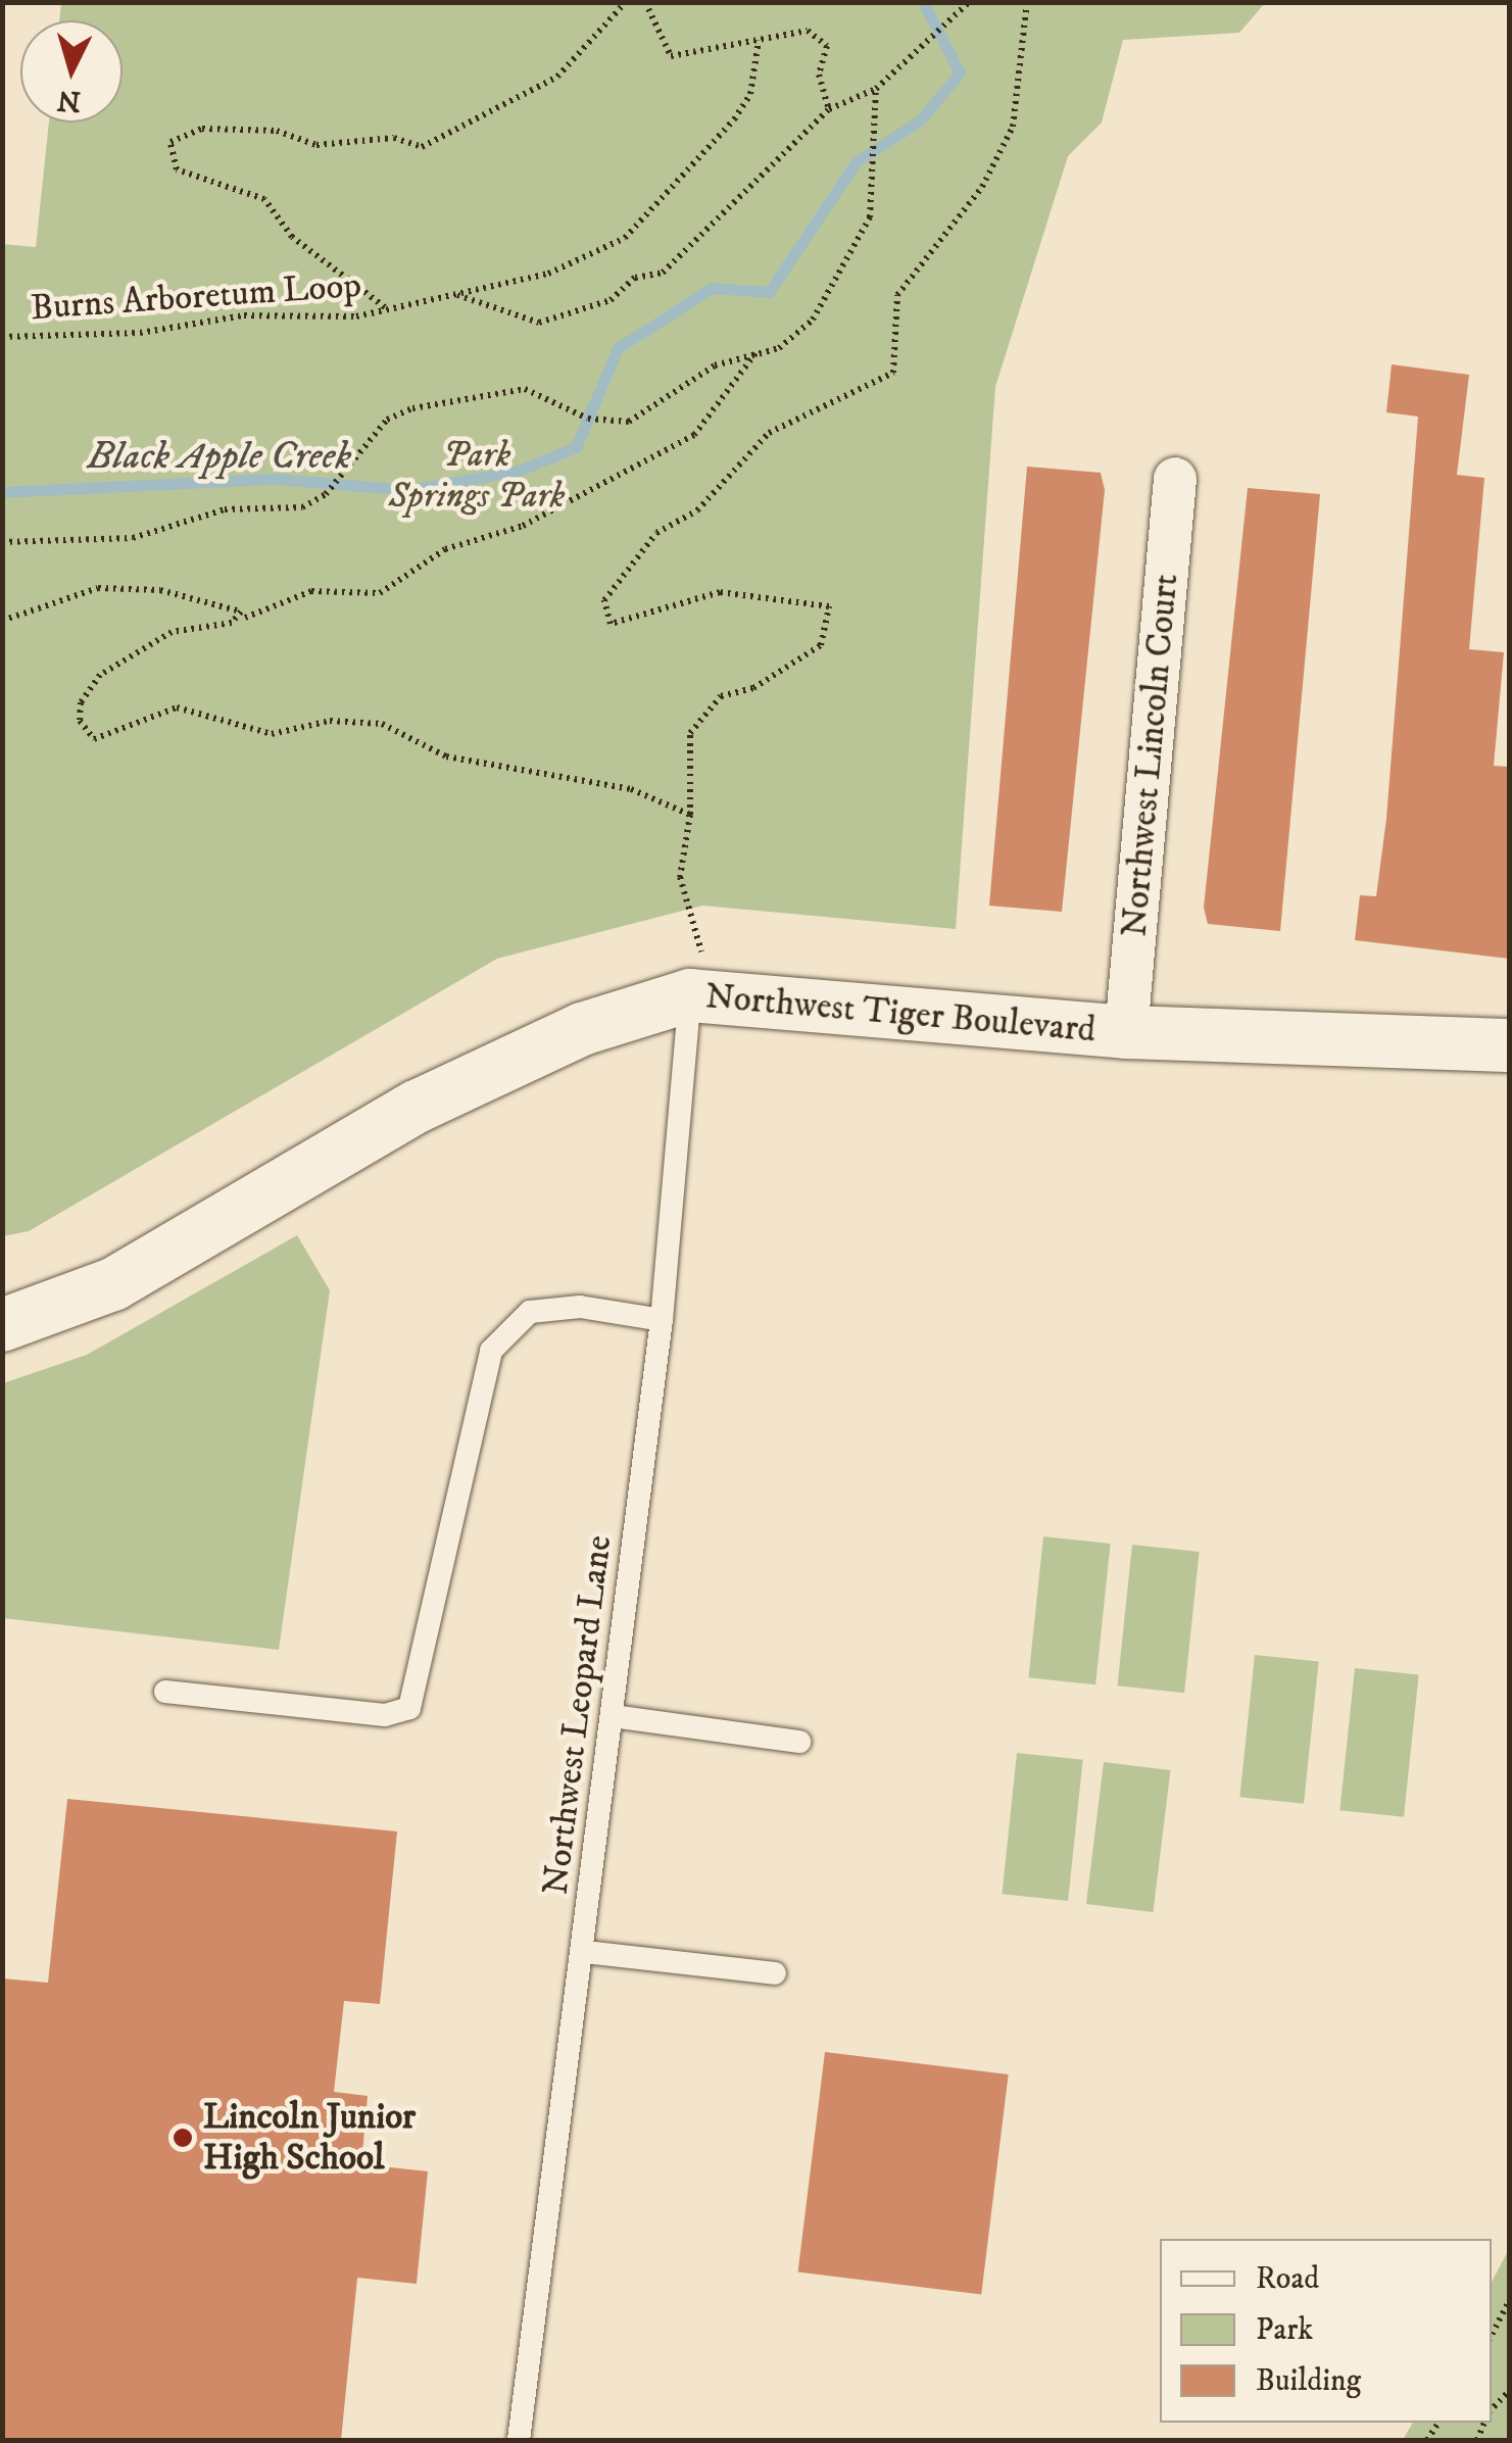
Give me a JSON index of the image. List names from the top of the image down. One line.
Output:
{"streets":{"street":["Northwest Lincoln Court","Northwest Tiger Boulevard"],"lane":["Northwest Leopard Lane"],"path":["Burns Arboretum Loop"]},"crossings":[["Northwest Lincoln Court","Northwest Tiger Boulevard"],["Northwest Tiger Boulevard","Northwest Leopard Lane"]],"water":["Black Apple Creek"],"parks":["Park Springs Park"],"places":["Lincoln Junior High School"],"legend":["Road","Park","Building"],"north":"bottom"}
